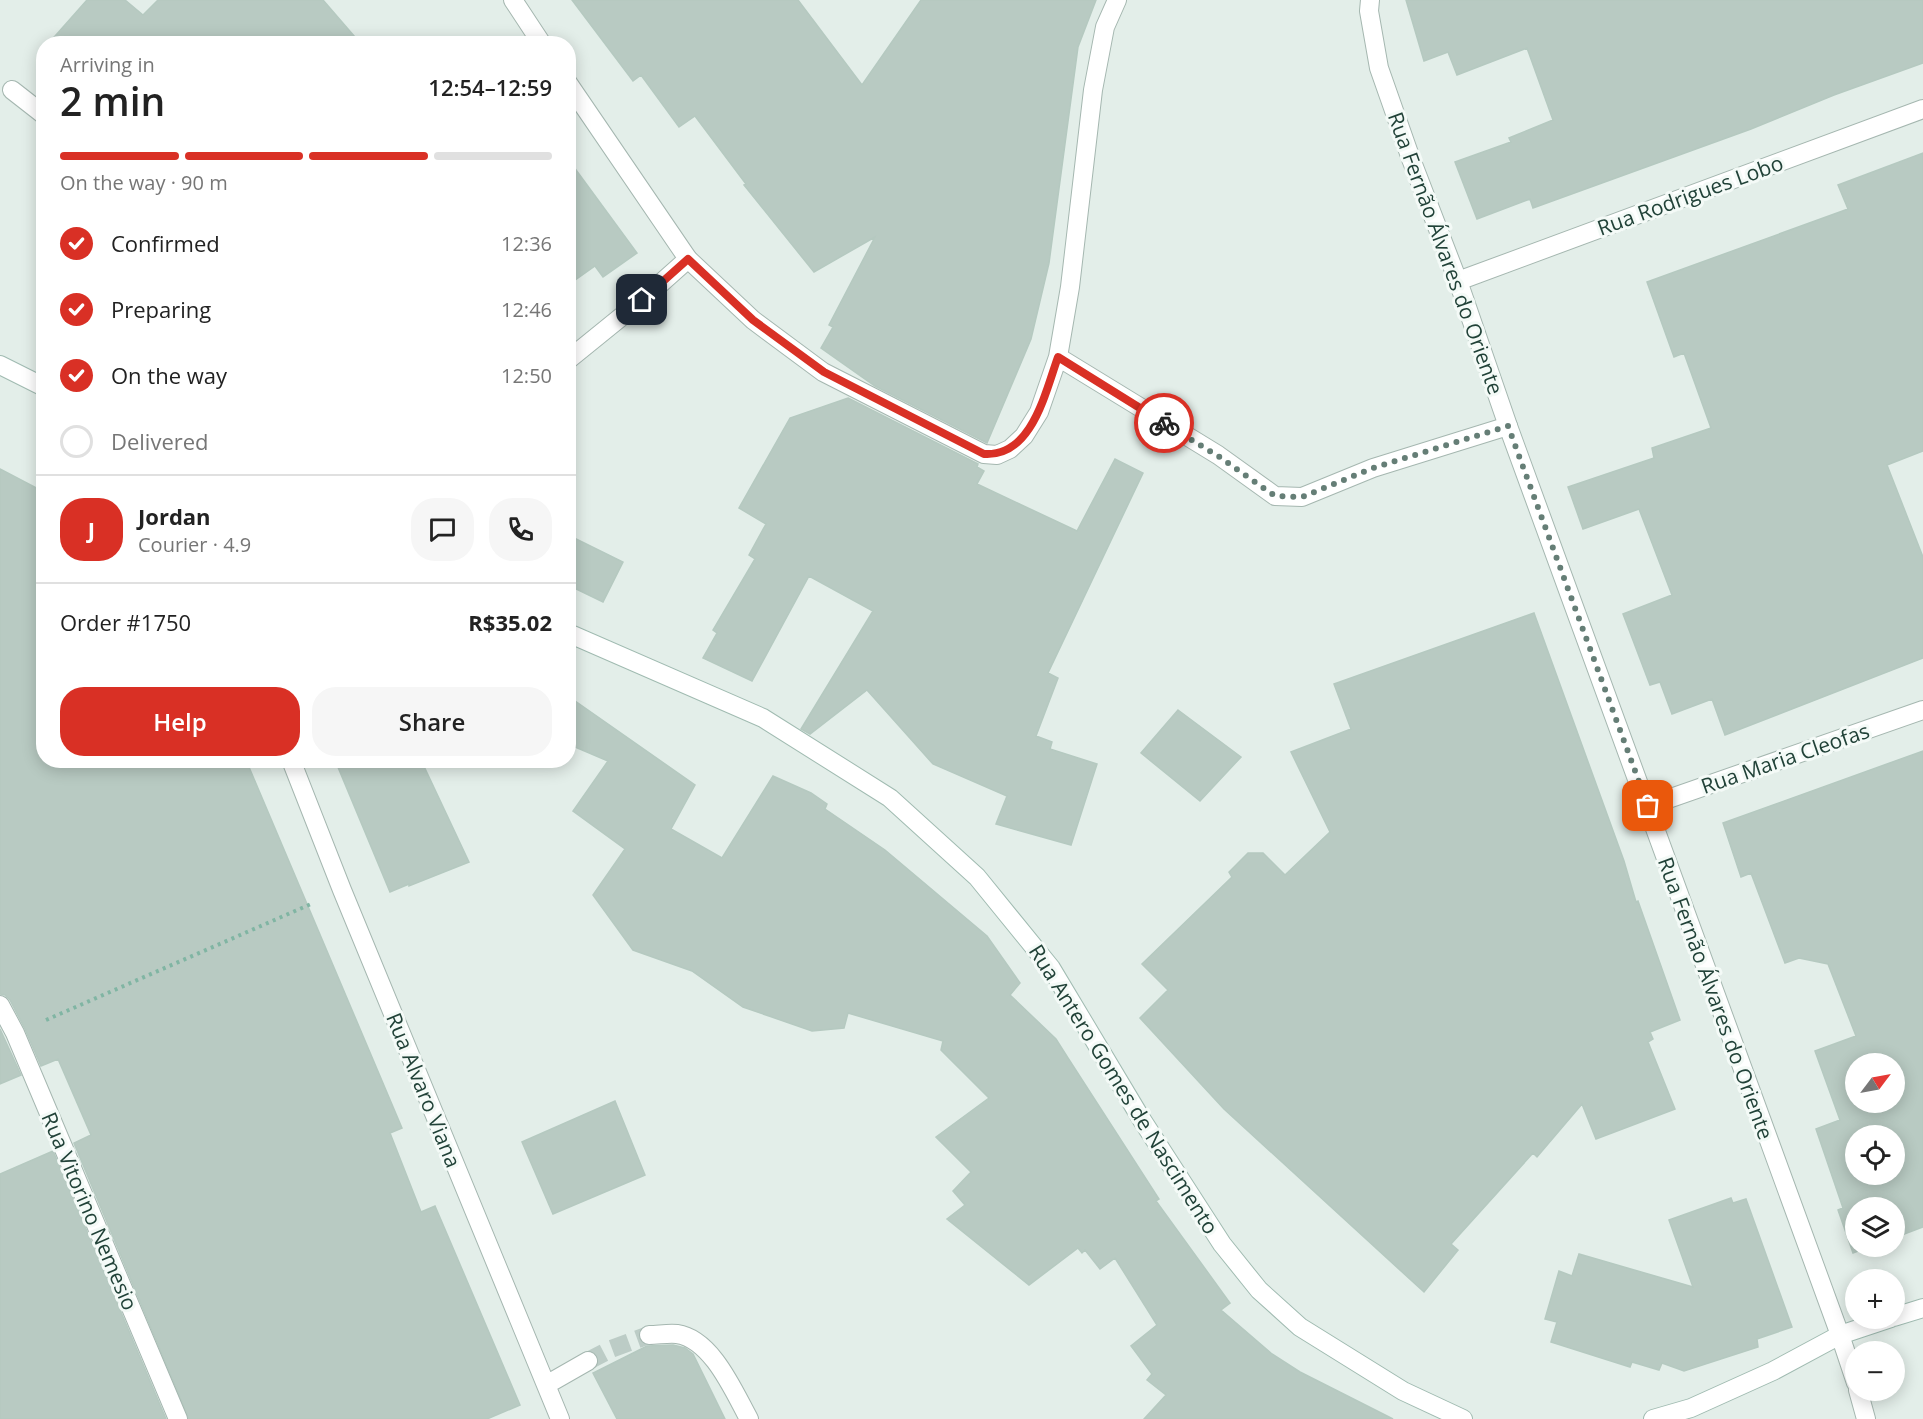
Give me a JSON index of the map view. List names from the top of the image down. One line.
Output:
{"streets":{"street":["Rua Rodrigues Lobo","Rua Fernão Álvares do Oriente","Rua Maria Cleofas","Rua Antero Gomes de Nascimento","Rua Alvaro Viana","Rua Vitorino Nemesio"]},"crossings":[["Rua Rodrigues Lobo","Rua Fernão Álvares do Oriente"],["Rua Fernão Álvares do Oriente","Rua Maria Cleofas"]],"north":"top right","page":{"heading":["2 min","Arriving in","12:54–12:59"],"panel":["Jordan","Courier · 4.9","Order #1750","R$35.02"],"bar":"On the way · 90 m","list":[["Confirmed","12:36"],["Preparing","12:46"],["On the way","12:50"],"Delivered"],"round":"J","buttons":["Help","Share"],"map_buttons":["+","−"]}}
